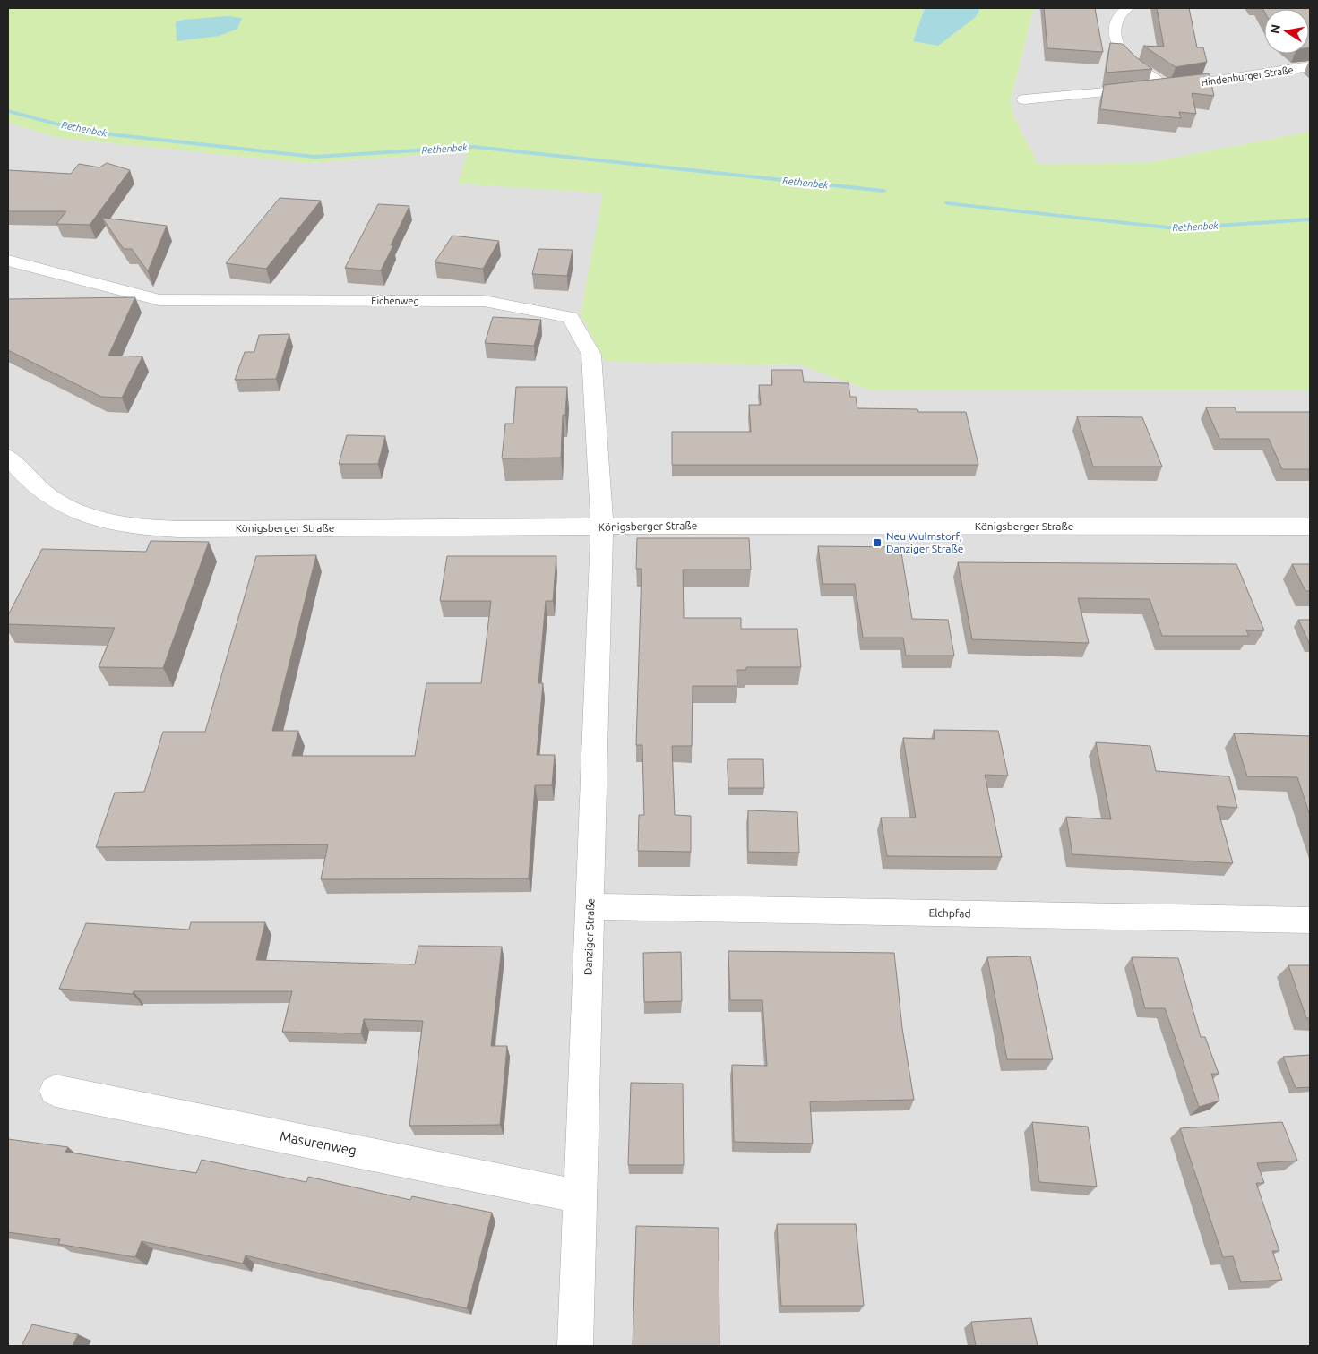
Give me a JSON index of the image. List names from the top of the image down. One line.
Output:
{"streets":{"street":["Hindenburger Straße","Eichenweg","Königsberger Straße","Elchpfad","Danziger Straße","Masurenweg"]},"crossings":[["Eichenweg","Königsberger Straße"],["Eichenweg","Danziger Straße"],["Königsberger Straße","Danziger Straße"],["Elchpfad","Danziger Straße"],["Danziger Straße","Masurenweg"]],"water":["Rethenbek"],"places":{"transit":["Neu Wulmstorf, Danziger Straße"]},"north":"left"}
